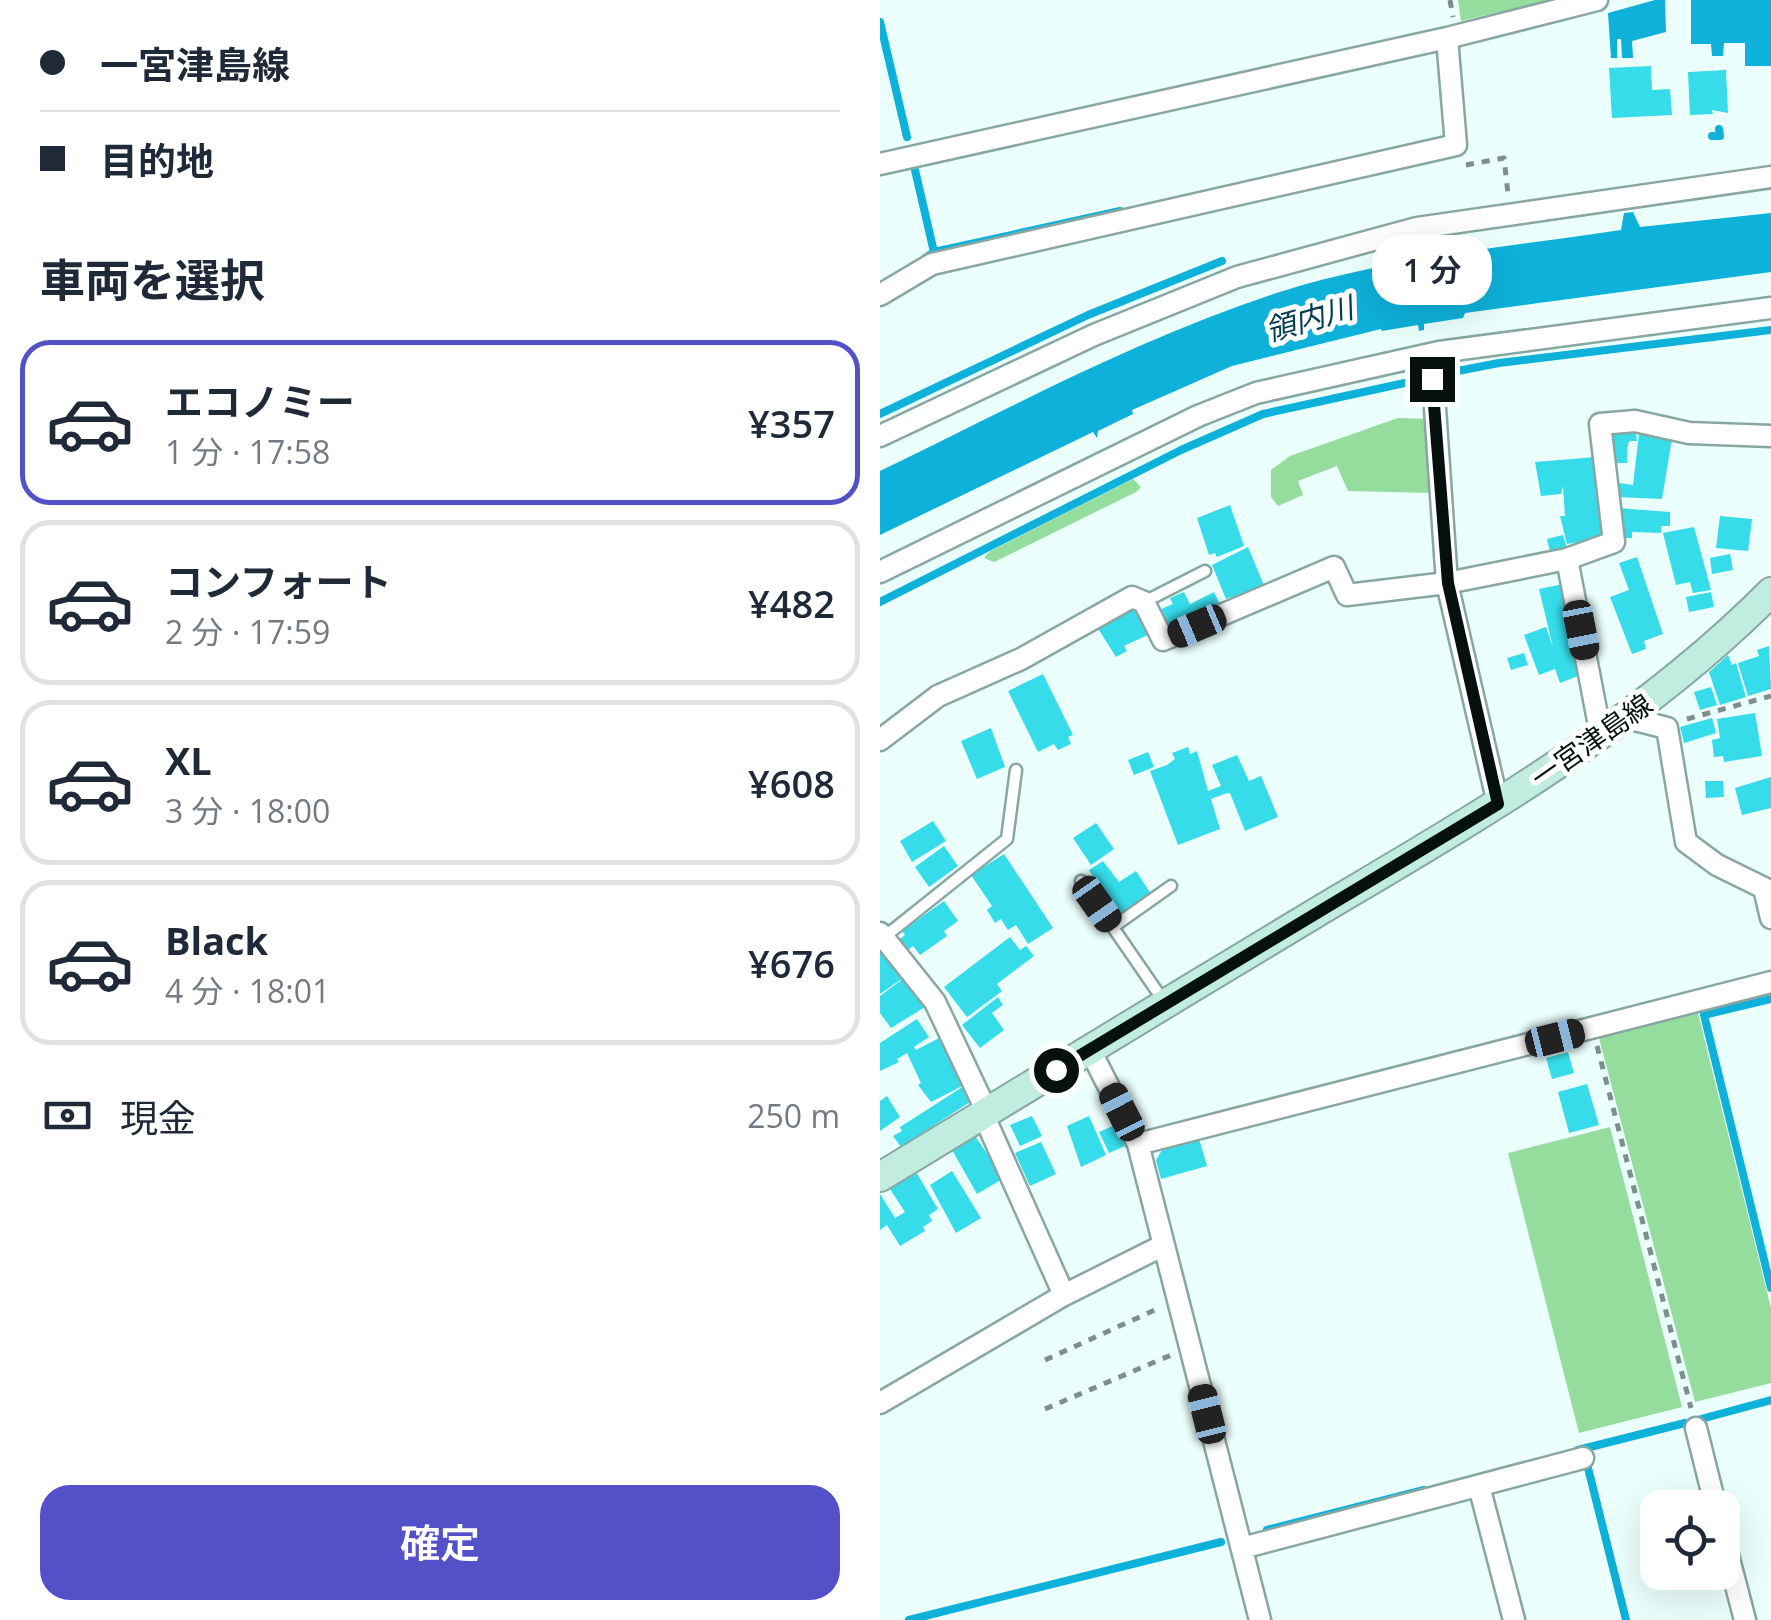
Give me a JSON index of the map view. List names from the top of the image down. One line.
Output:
{"streets":{"main road":["一宮津島線"]},"water":["領内川"],"page":{"banner":["一宮津島線","目的地"],"heading":"車両を選択","bubble":"1 分","list":[{"name":"エコノミー","note":"1 分 · 17:58","value":"¥357"},{"name":"コンフォート","note":"2 分 · 17:59","value":"¥482"},{"name":"XL","note":"3 分 · 18:00","value":"¥608"},{"name":"Black","note":"4 分 · 18:01","value":"¥676"}],"pay":["現金","250 m"],"buttons":"確定"}}
